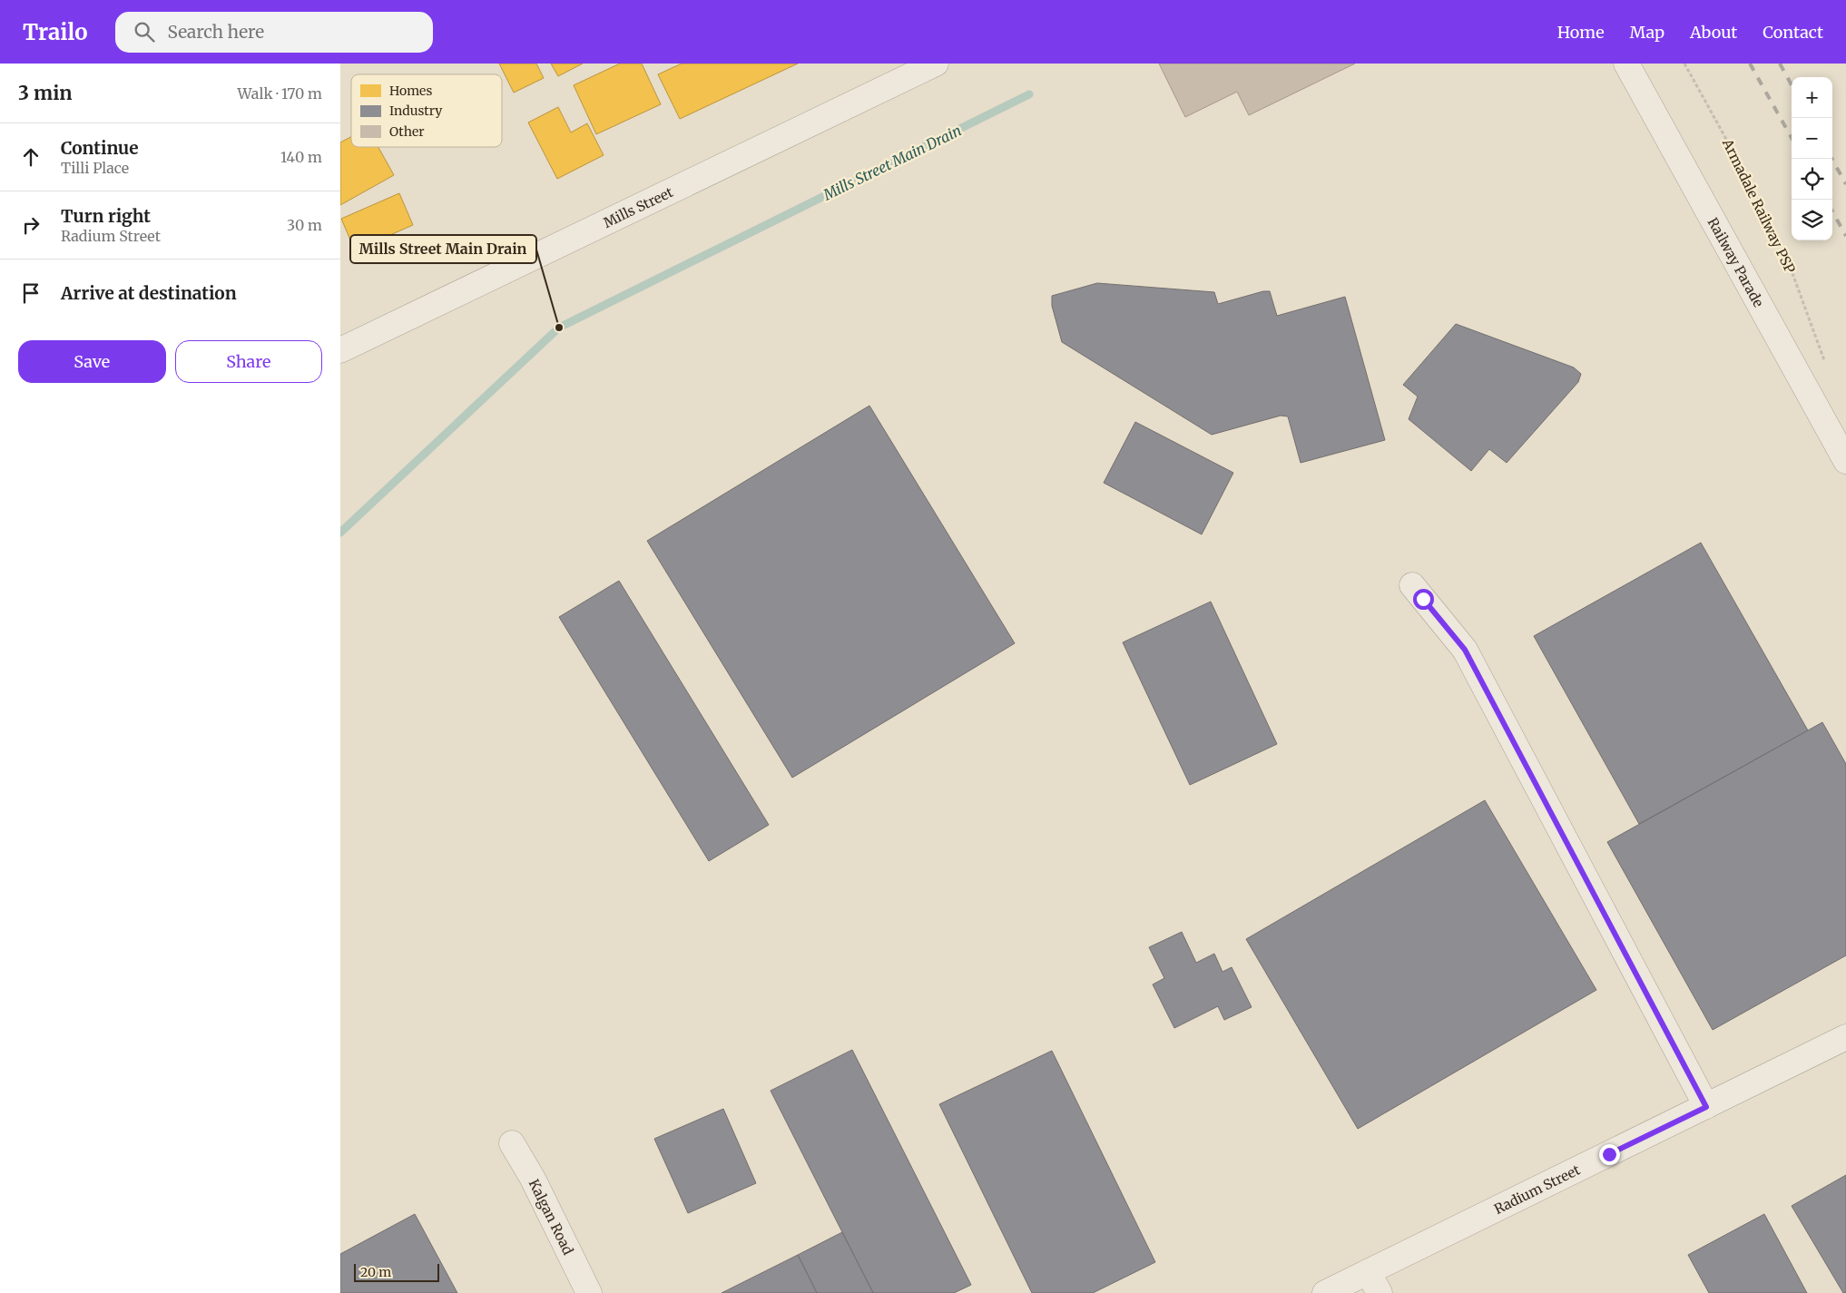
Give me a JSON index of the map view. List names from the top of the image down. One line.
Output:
{"streets":{"street":["Mills Street","Railway Parade","Radium Street","Kalgan Road"],"path":["Armadale Railway PSP"]},"water":["Mills Street Main Drain"],"places":["Mills Street Main Drain"],"legend":["Homes","Industry","Other"],"scale_bar":"20 m","page":{"header":"Trailo","search":"Search here","nav":["Home","Map","About","Contact"],"heading":["3 min","Walk · 170 m"],"map_buttons":["+","−"],"list":[["Continue","Tilli Place","140 m"],["Turn right","Radium Street","30 m"],"Arrive at destination"],"buttons":["Save","Share"],"scale":"20 m"}}
